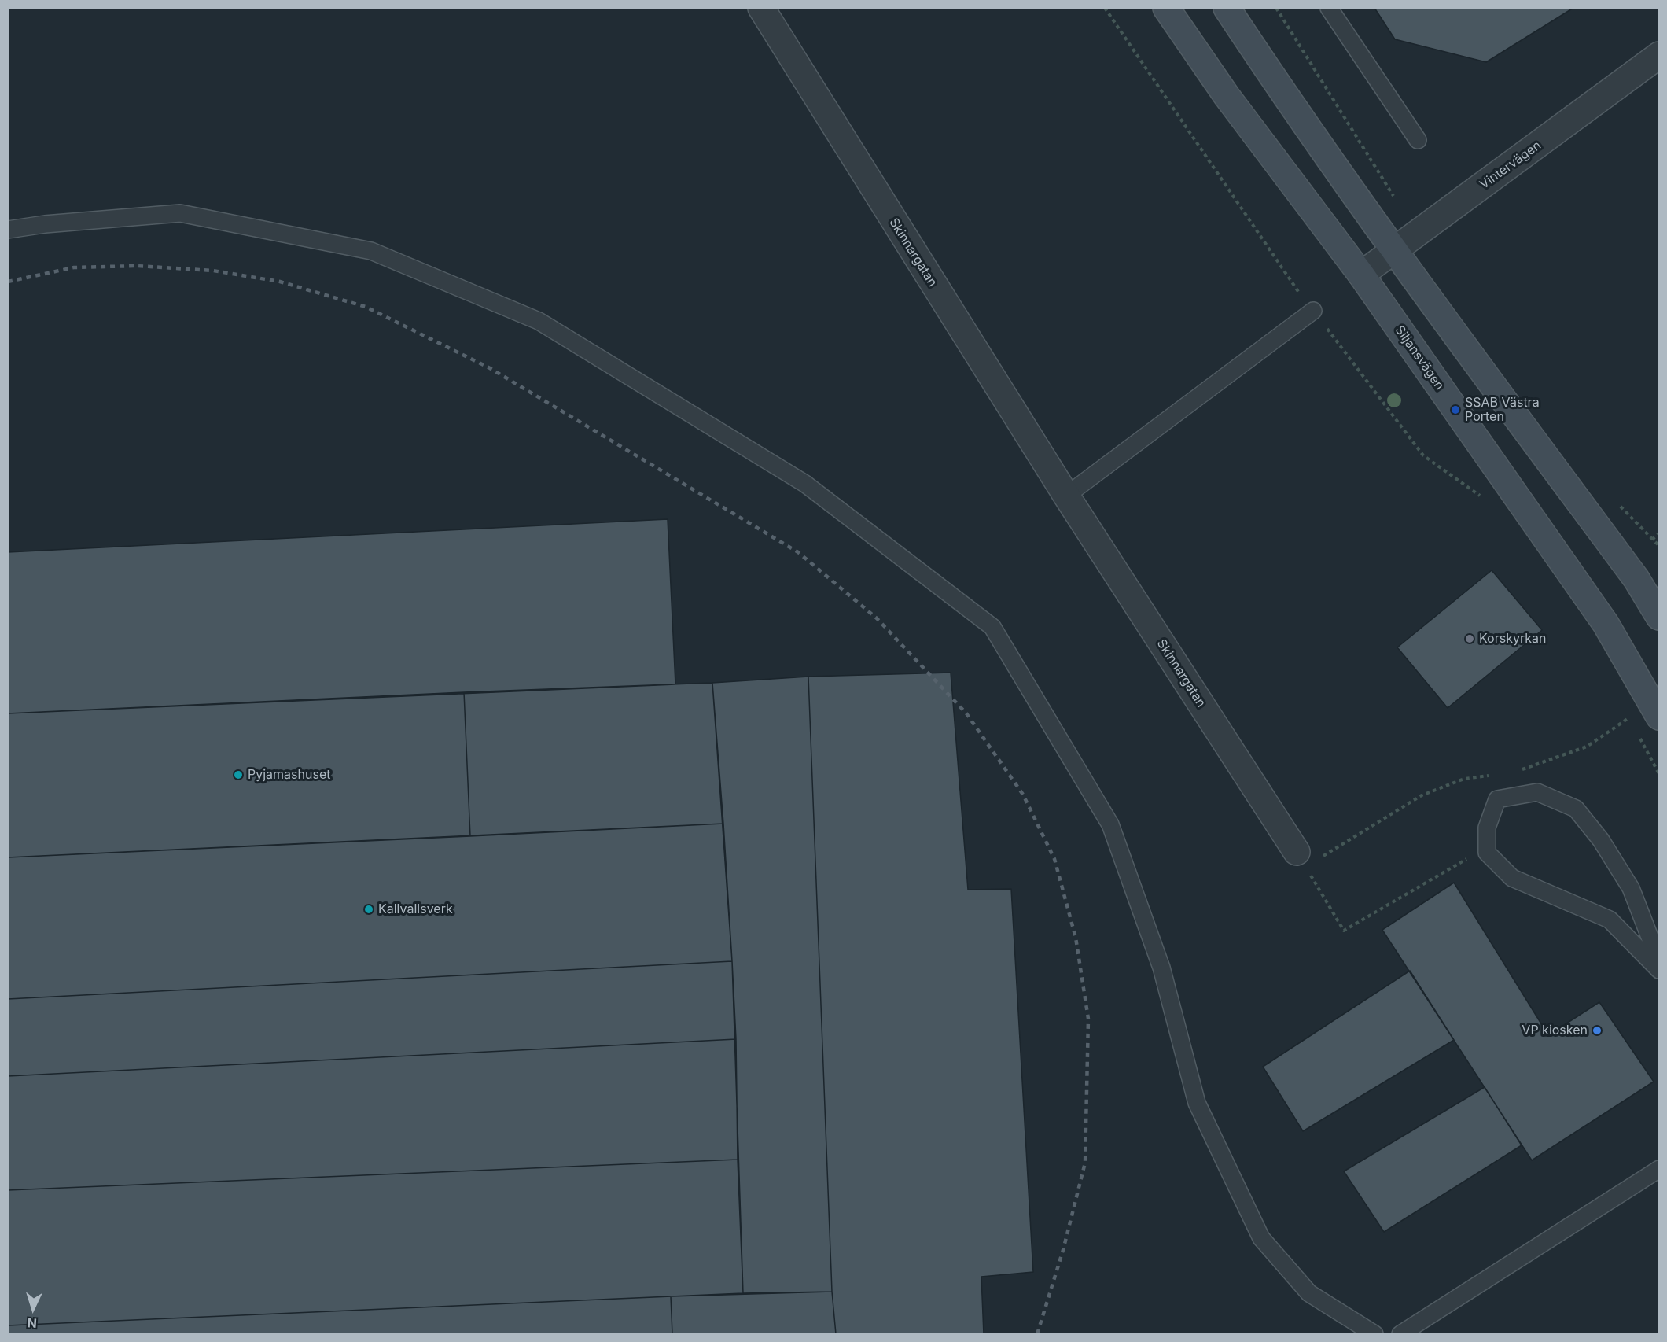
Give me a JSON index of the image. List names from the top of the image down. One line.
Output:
{"streets":{"street":["Vintervägen","Skinnargatan","Siljansvägen"]},"crossings":[["Vintervägen","Siljansvägen"]],"places":["SSAB Västra Porten","Korskyrkan","Pyjamashuset","Kallvallsverk","VP kiosken"],"north":"bottom"}
